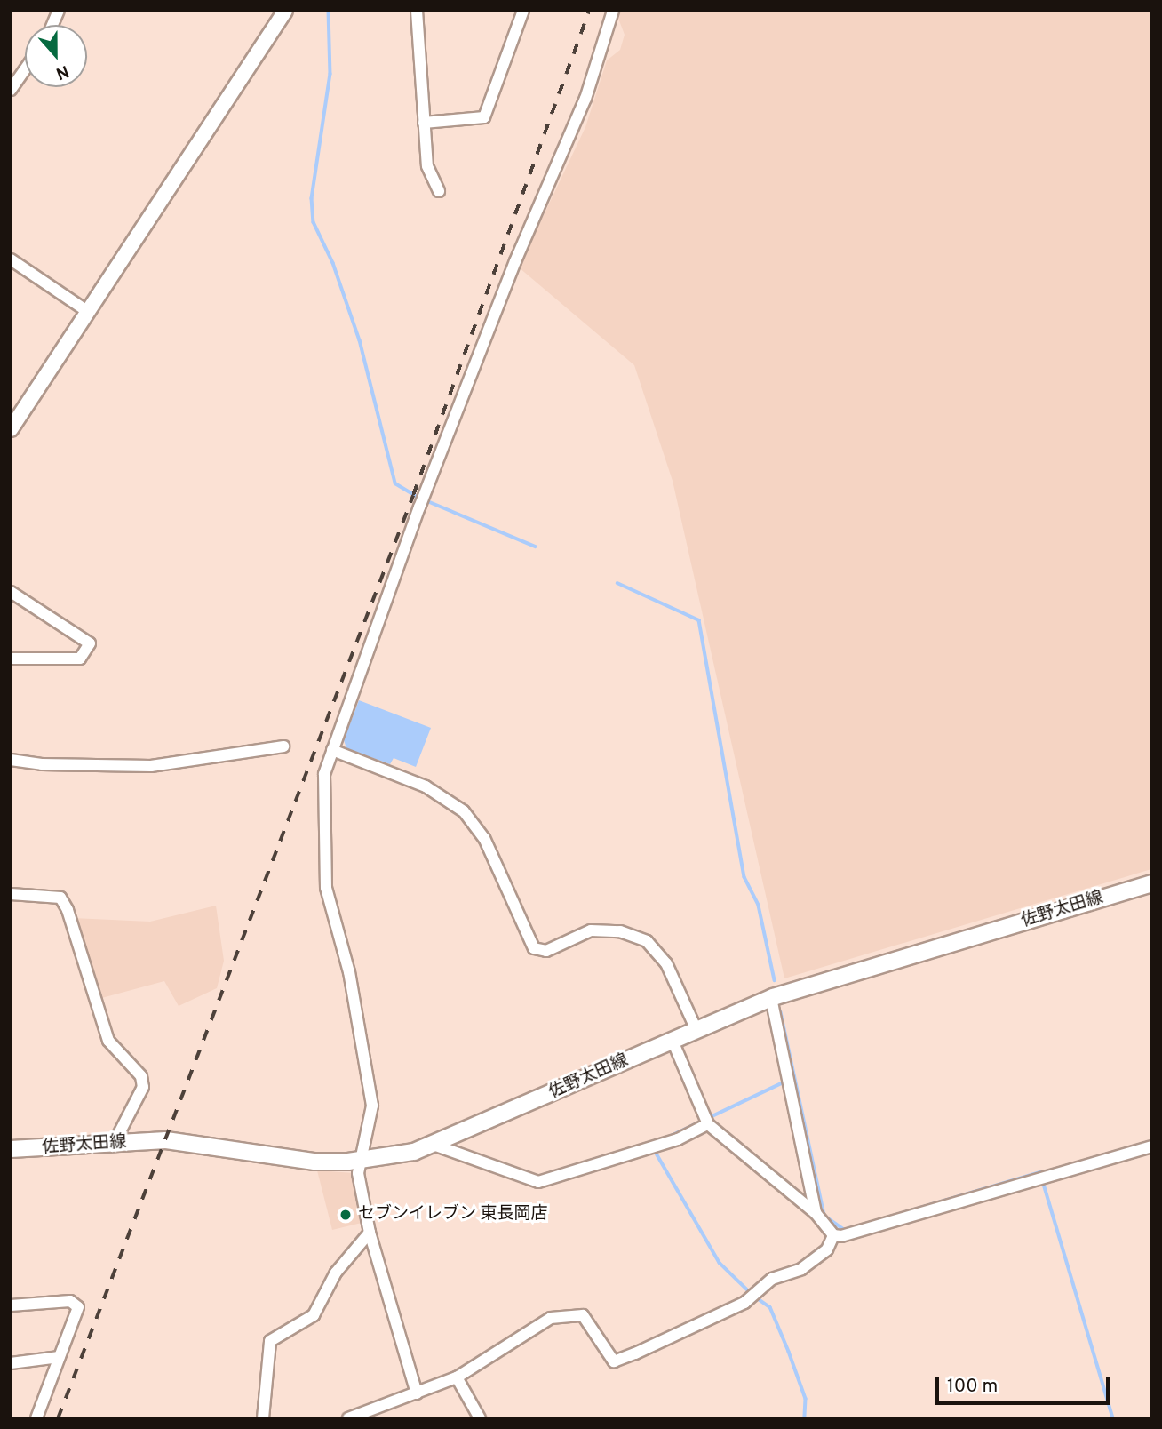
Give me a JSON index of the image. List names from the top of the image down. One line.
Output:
{"streets":{"main road":["佐野太田線"]},"places":["セブンイレブン 東長岡店"],"scale_bar":"100 m","north":"bottom"}
